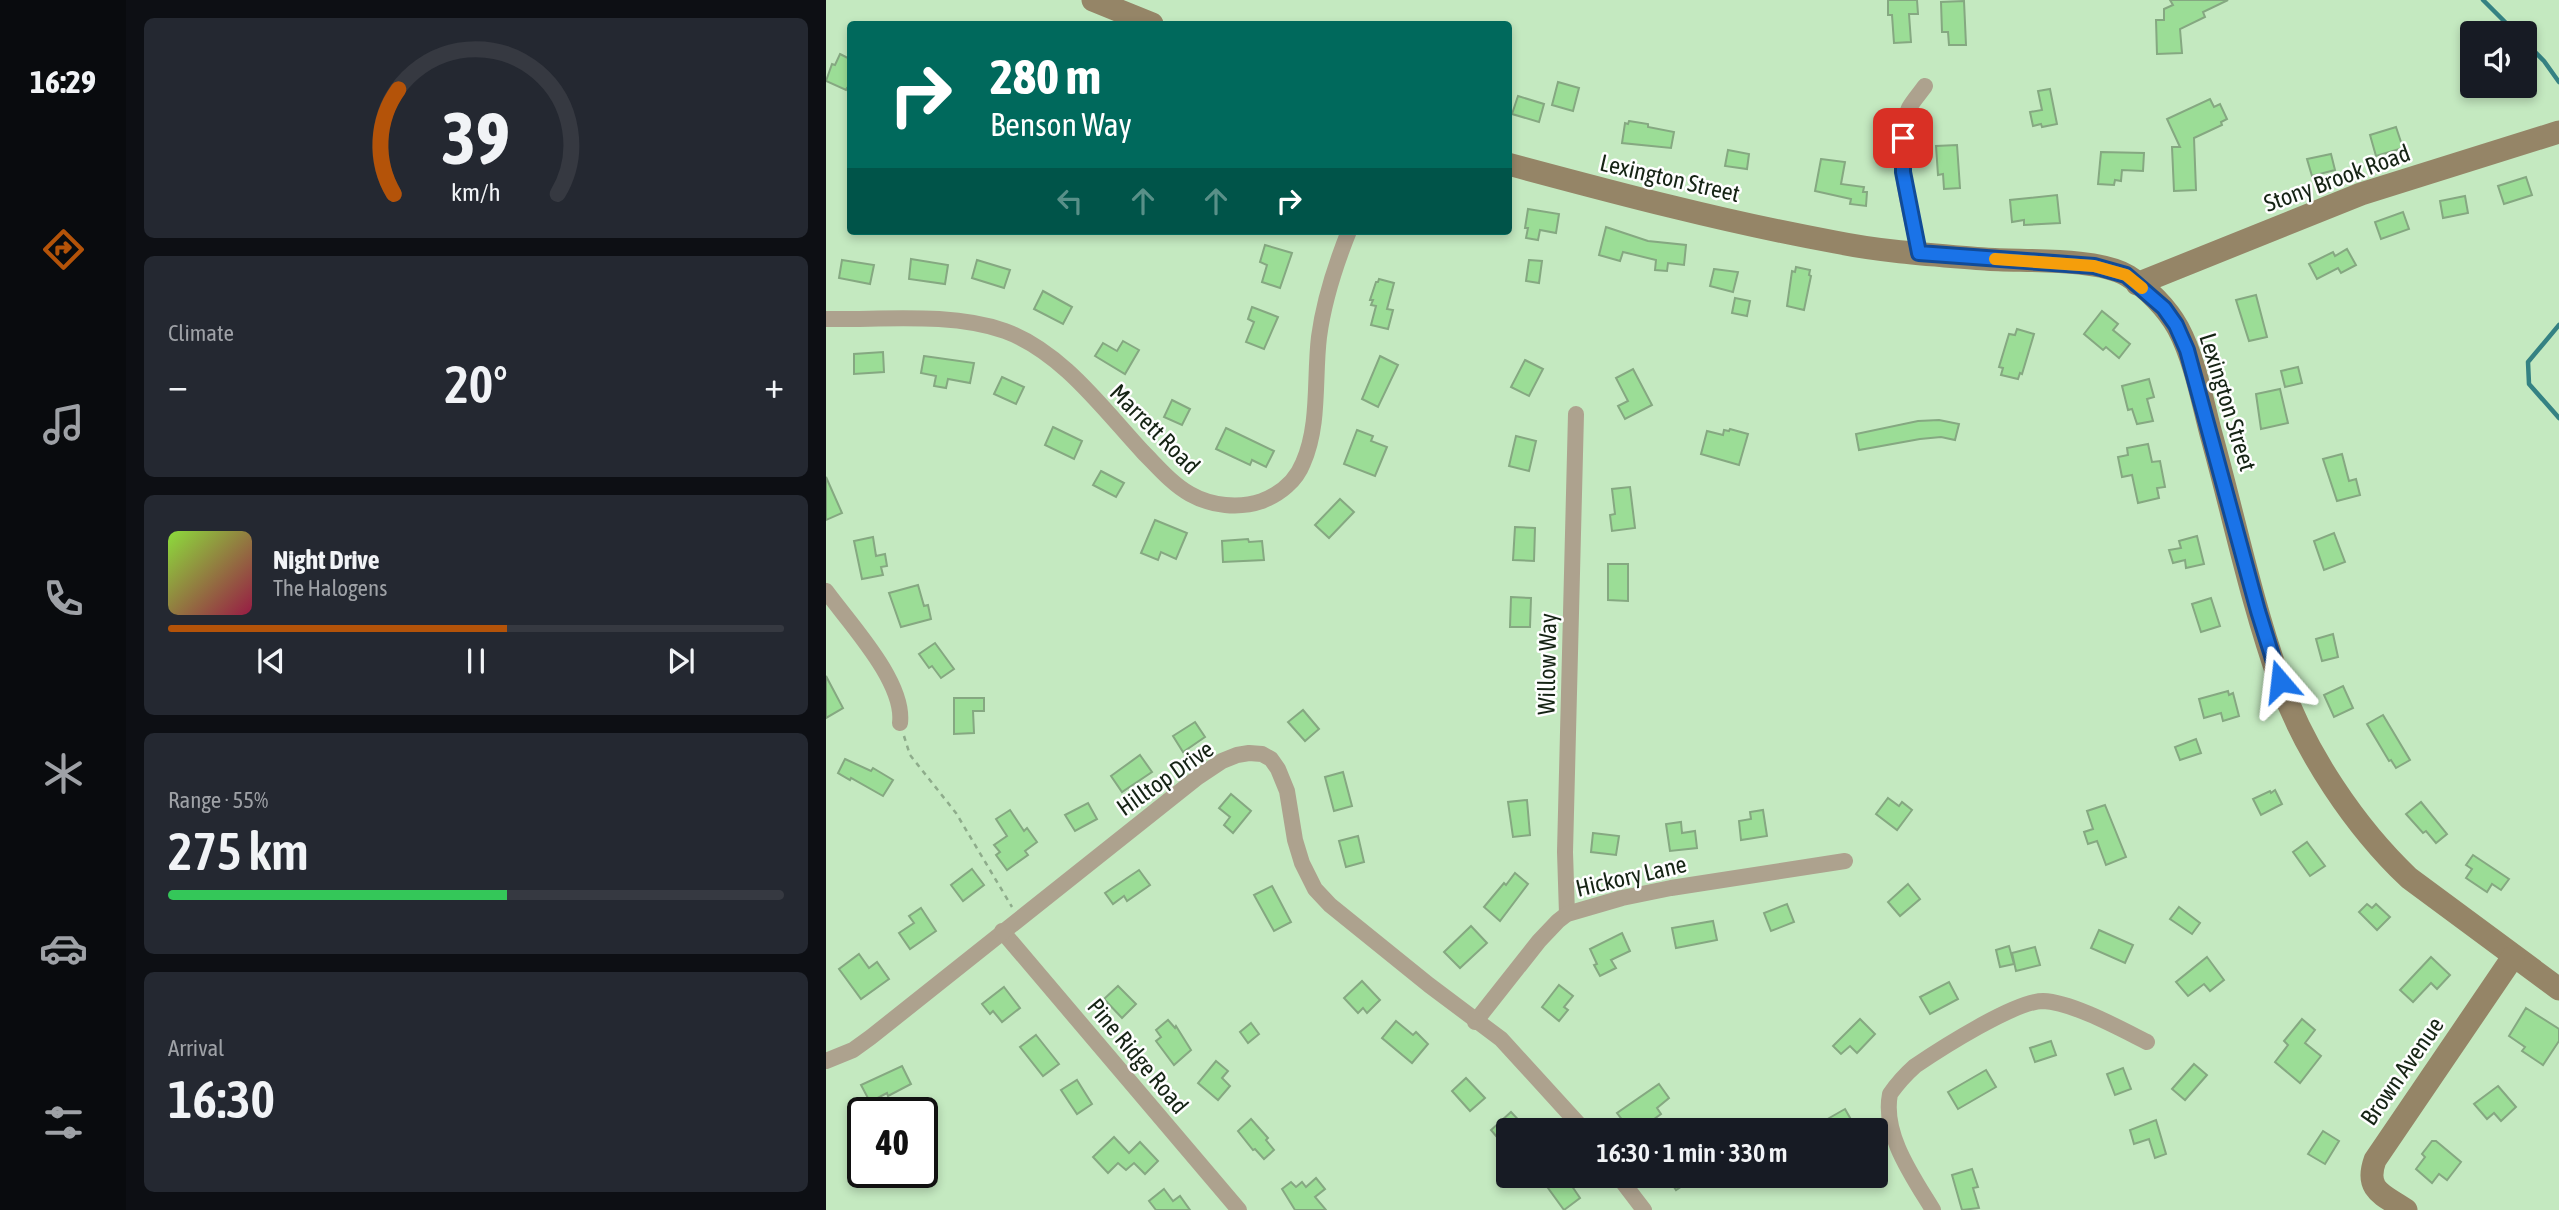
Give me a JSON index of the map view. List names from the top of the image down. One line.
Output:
{"streets":{"street":["Lexington Street","Stony Brook Road","Marrett Road","Willow Way","Hilltop Drive","Hickory Lane","Pine Ridge Road","Brown Avenue"]},"crossings":[["Lexington Street","Stony Brook Road"],["Lexington Street","Brown Avenue"],["Willow Way","Hickory Lane"],["Hilltop Drive","Hickory Lane"],["Hilltop Drive","Pine Ridge Road"]],"page":{"tabs":"16:29","turn":["280 m","Benson Way"],"tile":["Climate",["Range · 55%","275 km"],["Arrival","16:30"]],"heat":["−","20°","+"],"song":["Night Drive","The Halogens"],"limit":"40","trip":"16:30 · 1 min · 330 m","gauge":["39","km/h"]}}
